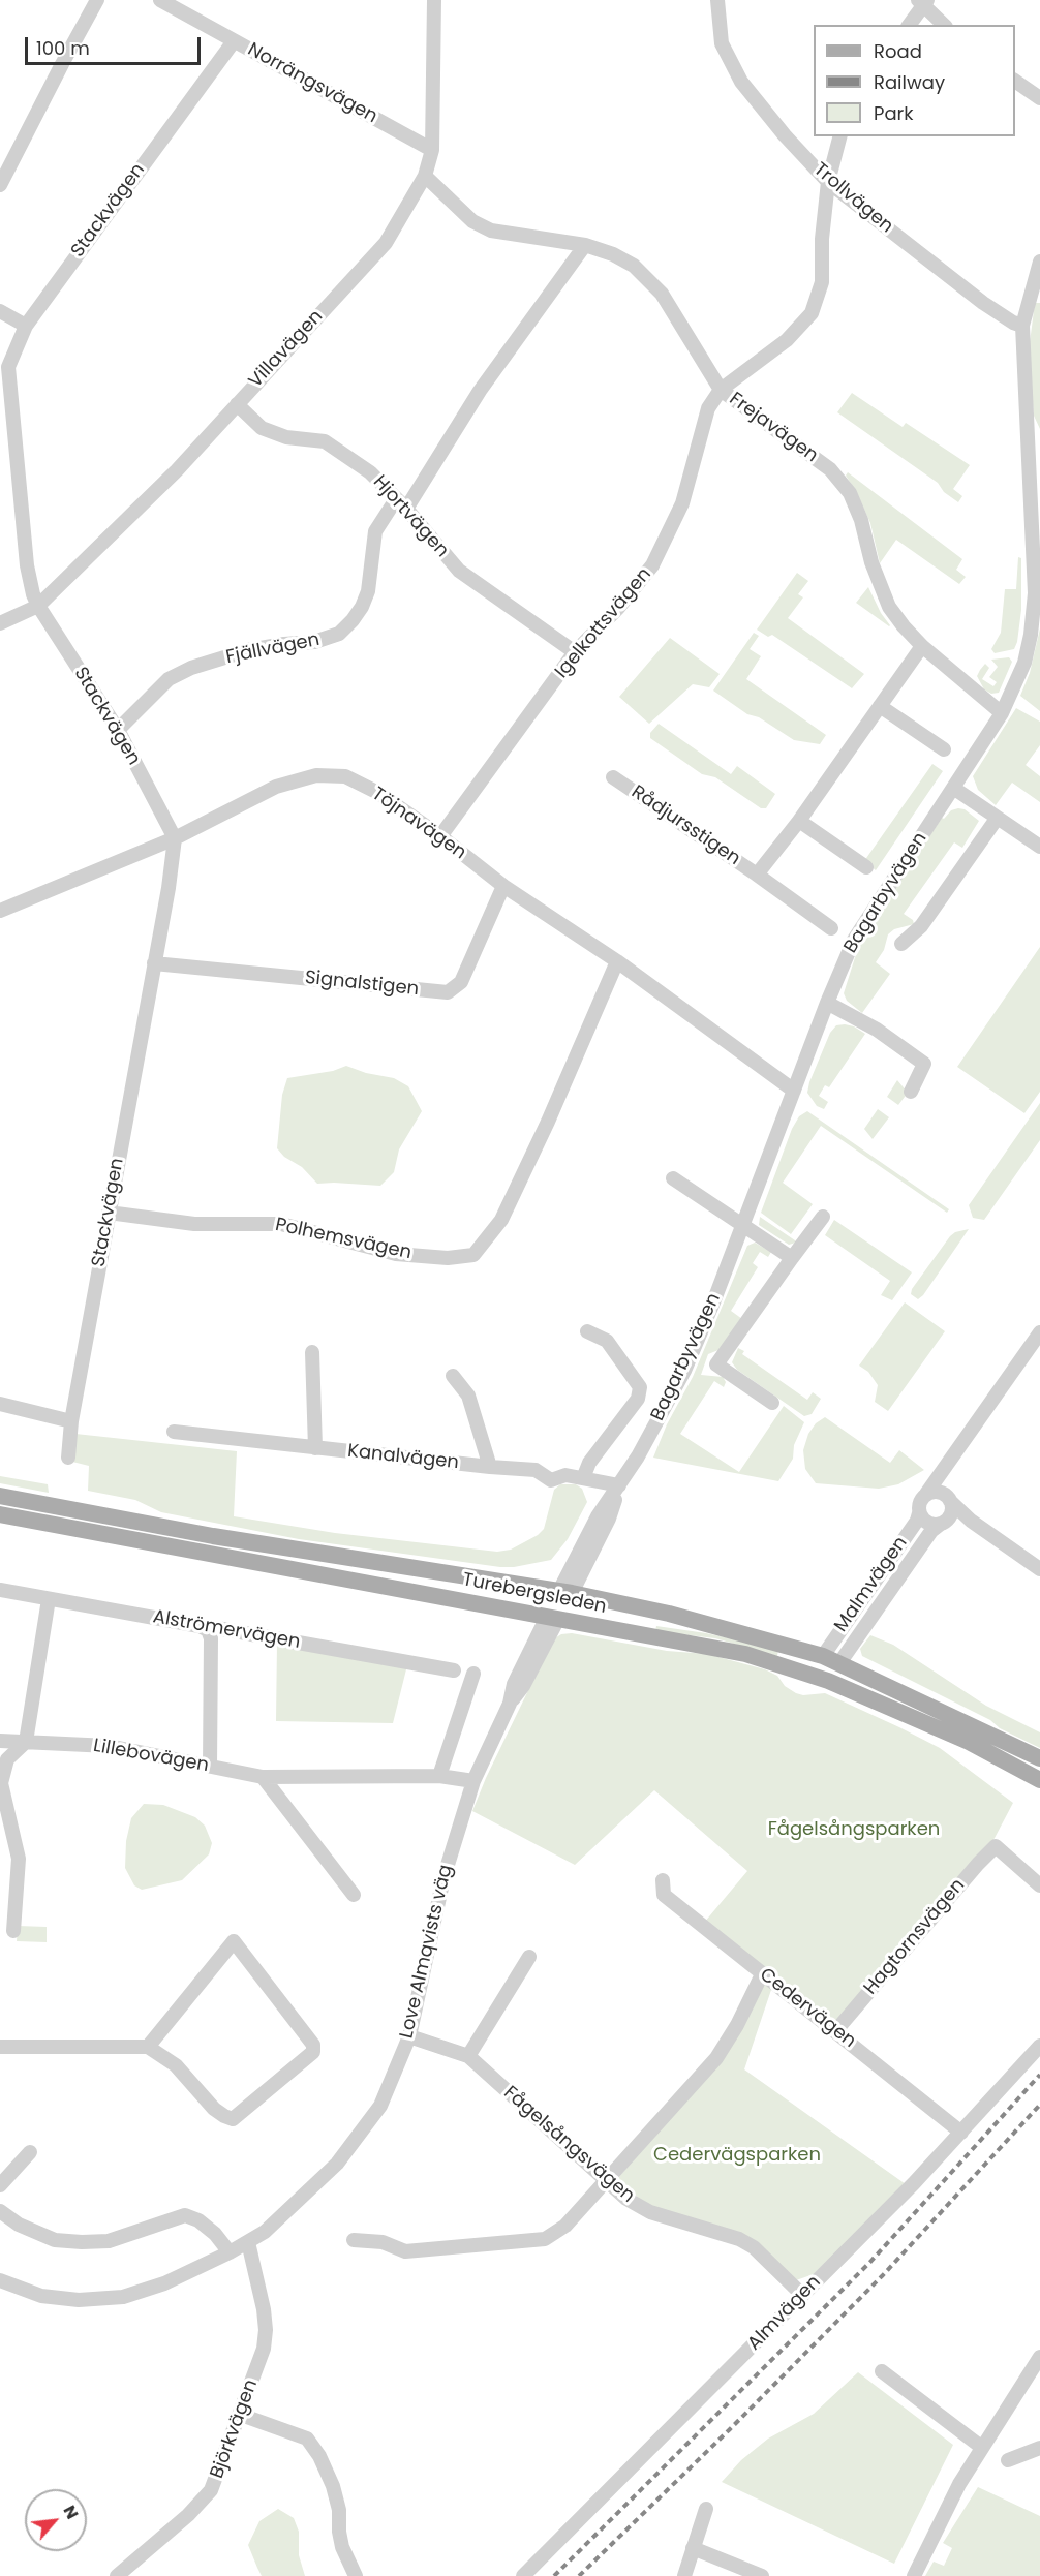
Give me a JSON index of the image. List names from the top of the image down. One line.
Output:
{"streets":{"main road":["Turebergsleden"],"street":["Norrängsvägen","Trollvägen","Stackvägen","Villavägen","Frejavägen","Hjortvägen","Igelkottsvägen","Fjällvägen","Töjnavägen","Rådjursstigen","Bagarbyvägen","Signalstigen","Polhemsvägen","Kanalvägen","Malmvägen","Alströmervägen","Lillebovägen","Hagtornsvägen","Love Almqvists väg","Cedervägen","Fågelsångsvägen","Almvägen","Björkvägen"]},"crossings":[["Norrängsvägen","Stackvägen"],["Norrängsvägen","Villavägen"],["Trollvägen","Igelkottsvägen"],["Trollvägen","Bagarbyvägen"],["Stackvägen","Villavägen"],["Stackvägen","Fjällvägen"],["Stackvägen","Töjnavägen"],["Stackvägen","Signalstigen"],["Stackvägen","Polhemsvägen"],["Villavägen","Frejavägen"],["Villavägen","Hjortvägen"],["Frejavägen","Igelkottsvägen"],["Frejavägen","Fjällvägen"],["Frejavägen","Rådjursstigen"],["Frejavägen","Bagarbyvägen"],["Hjortvägen","Igelkottsvägen"],["Hjortvägen","Fjällvägen"],["Igelkottsvägen","Töjnavägen"],["Töjnavägen","Bagarbyvägen"],["Töjnavägen","Signalstigen"],["Töjnavägen","Polhemsvägen"],["Bagarbyvägen","Kanalvägen"],["Bagarbyvägen","Turebergsleden"],["Malmvägen","Turebergsleden"],["Turebergsleden","Love Almqvists väg"],["Lillebovägen","Love Almqvists väg"],["Hagtornsvägen","Cedervägen"],["Love Almqvists väg","Fågelsångsvägen"],["Love Almqvists väg","Björkvägen"],["Cedervägen","Almvägen"],["Fågelsångsvägen","Almvägen"]],"parks":["Fågelsångsparken","Cedervägsparken"],"legend":["Road","Railway","Park"],"scale_bar":"100 m","north":"top right"}
